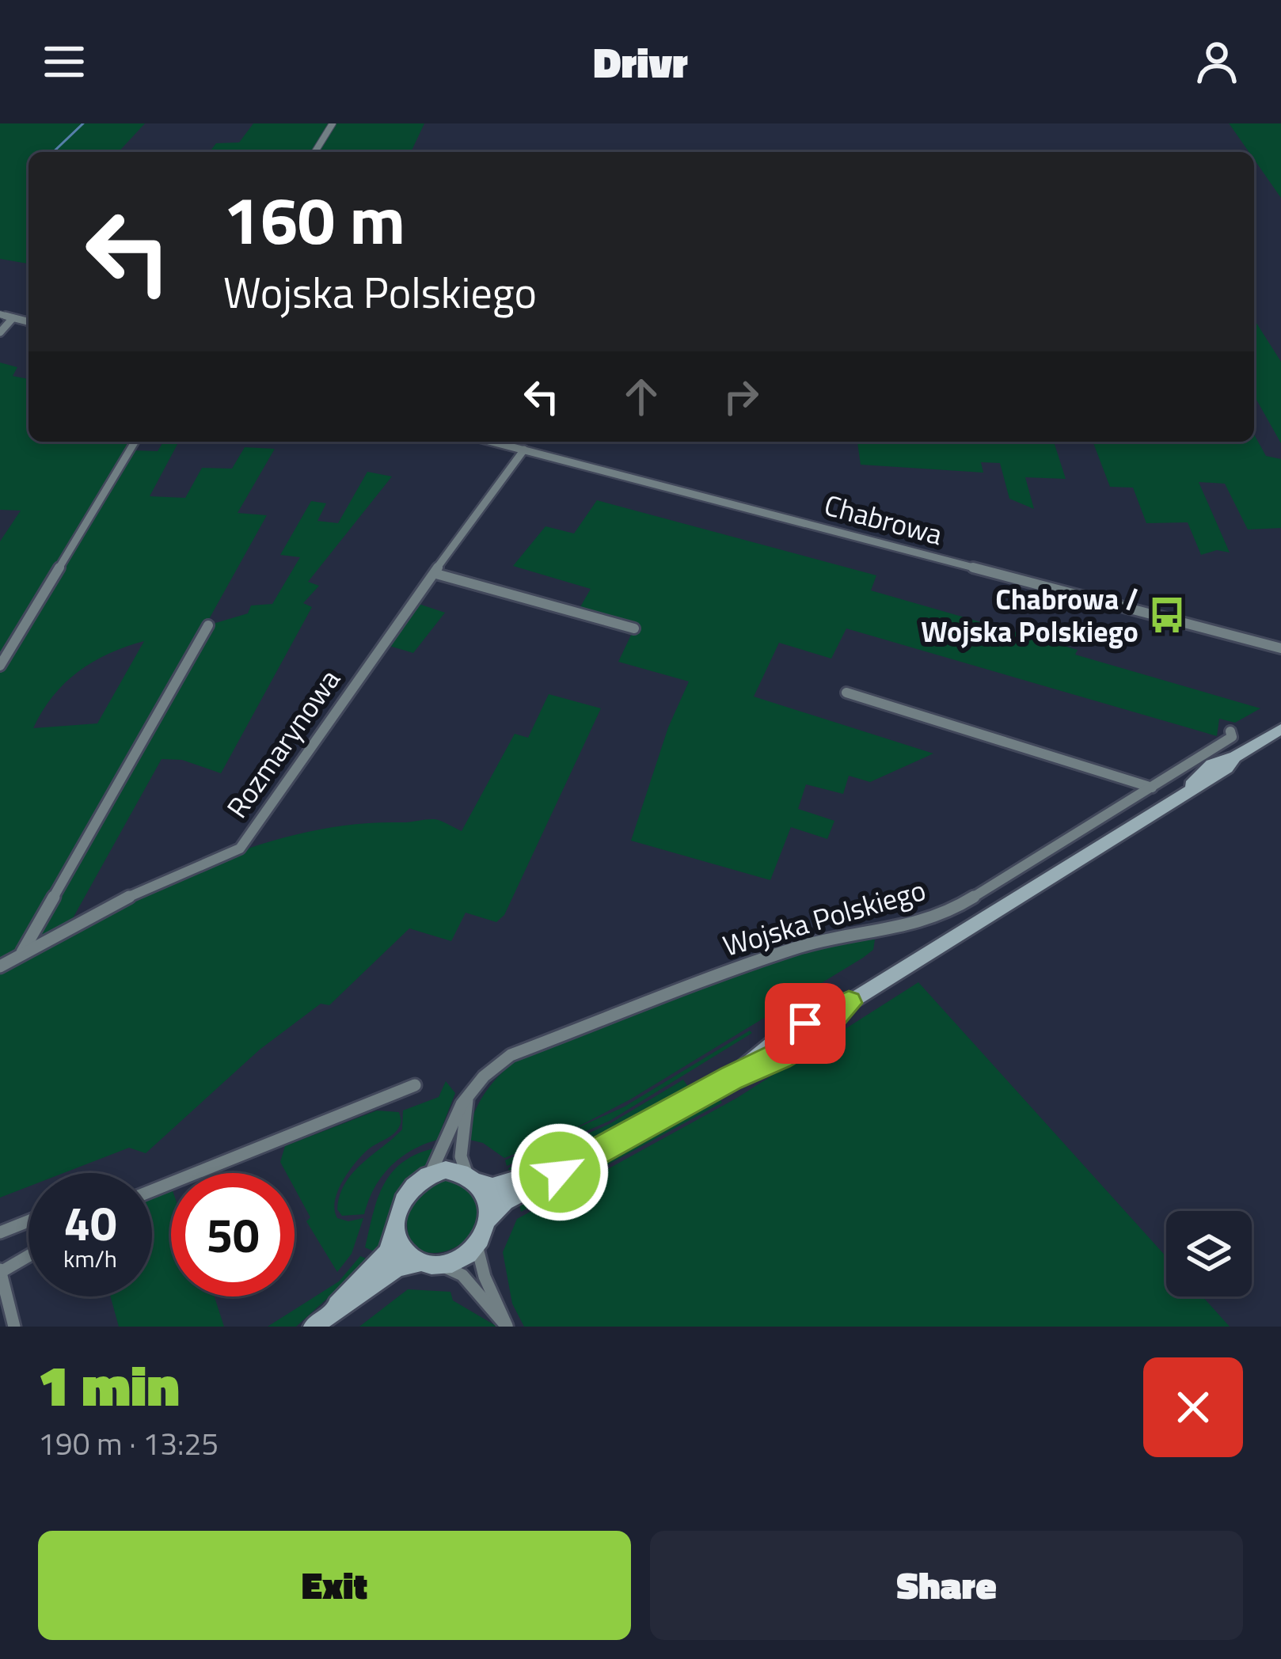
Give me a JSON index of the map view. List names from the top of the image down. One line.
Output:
{"streets":{"main road":["Wojska Polskiego"],"street":["Chabrowa","Rozmarynowa"]},"crossings":[["Chabrowa","Rozmarynowa"]],"places":{"bus stop":["Chabrowa / Wojska Polskiego"]},"page":{"header":"Drivr","turn":["160 m","Wojska Polskiego"],"speed":"40 km/h","limit":"50","heading":["1 min","190 m · 13:25"],"buttons":["Exit","Share"]}}
